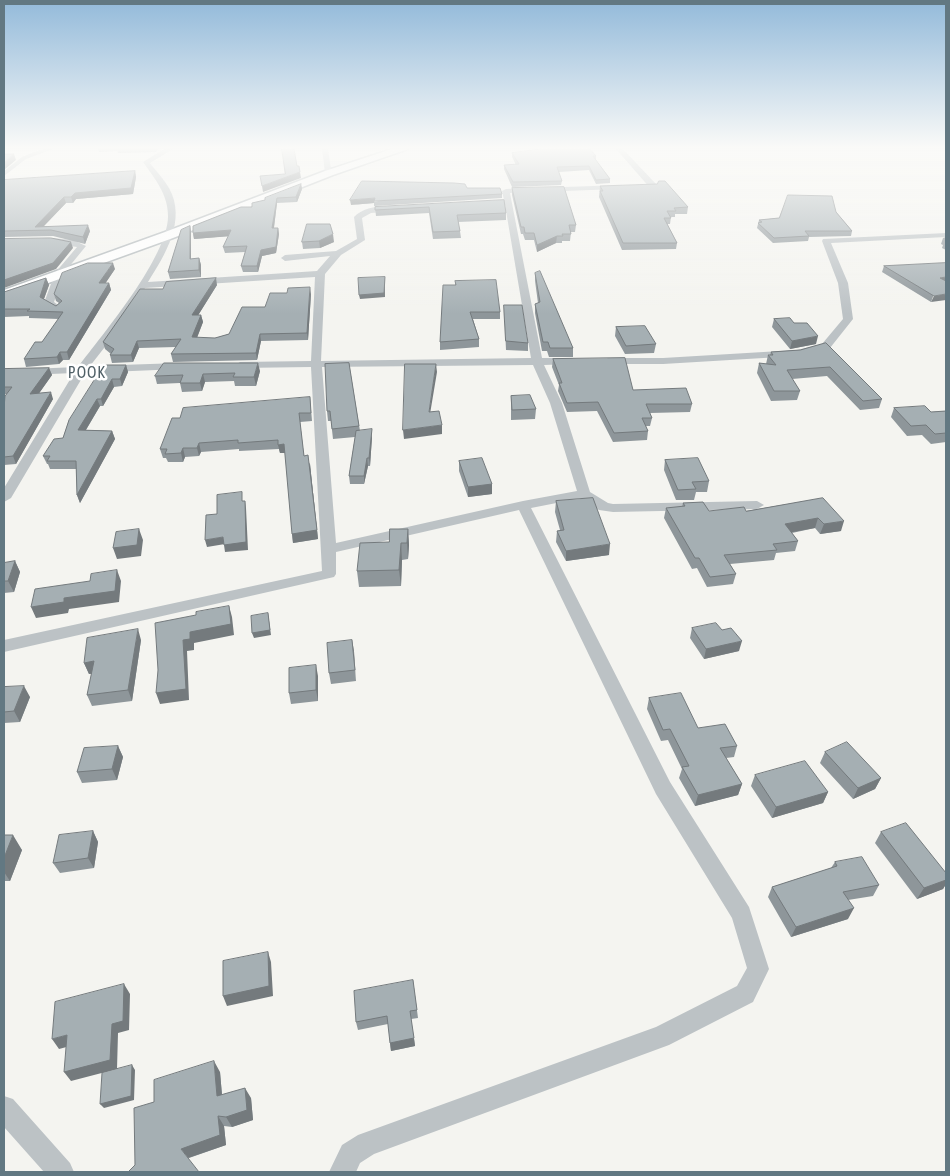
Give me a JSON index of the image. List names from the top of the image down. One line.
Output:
{"districts":["POOK"]}
